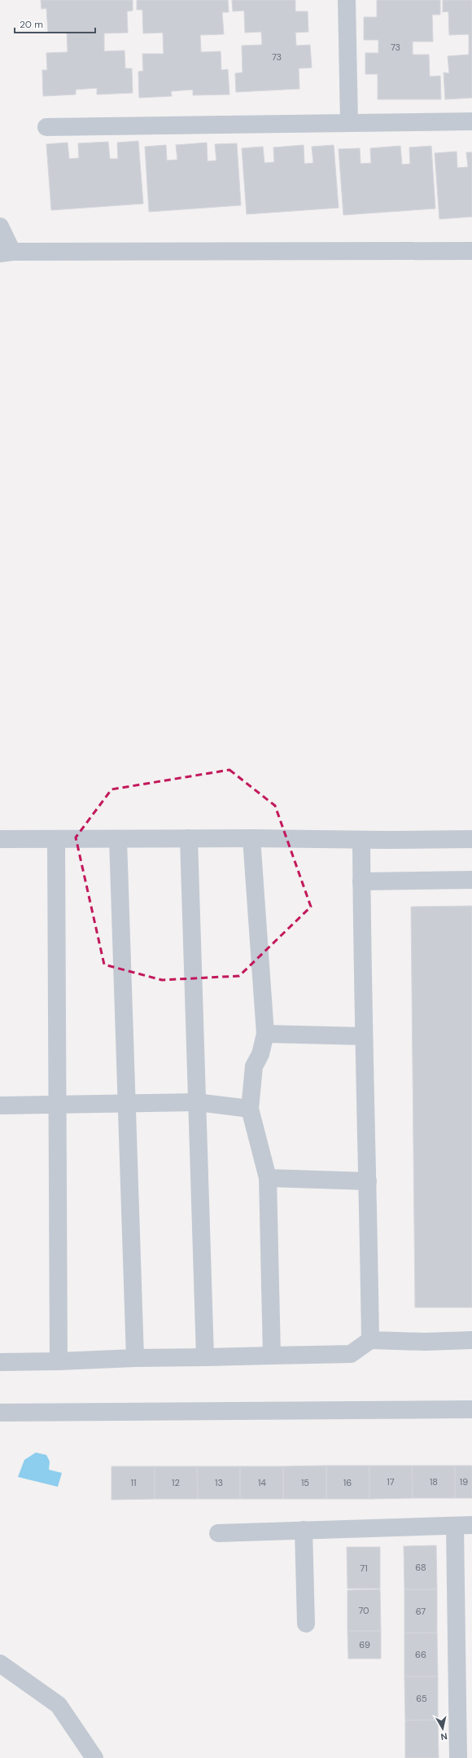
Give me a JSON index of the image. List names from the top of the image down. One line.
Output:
{"house_numbers":["73","73","17","18","19","11","12","13","14","15","16","68","71","70","67","69","66","65"],"scale_bar":"20 m","north":"bottom"}
